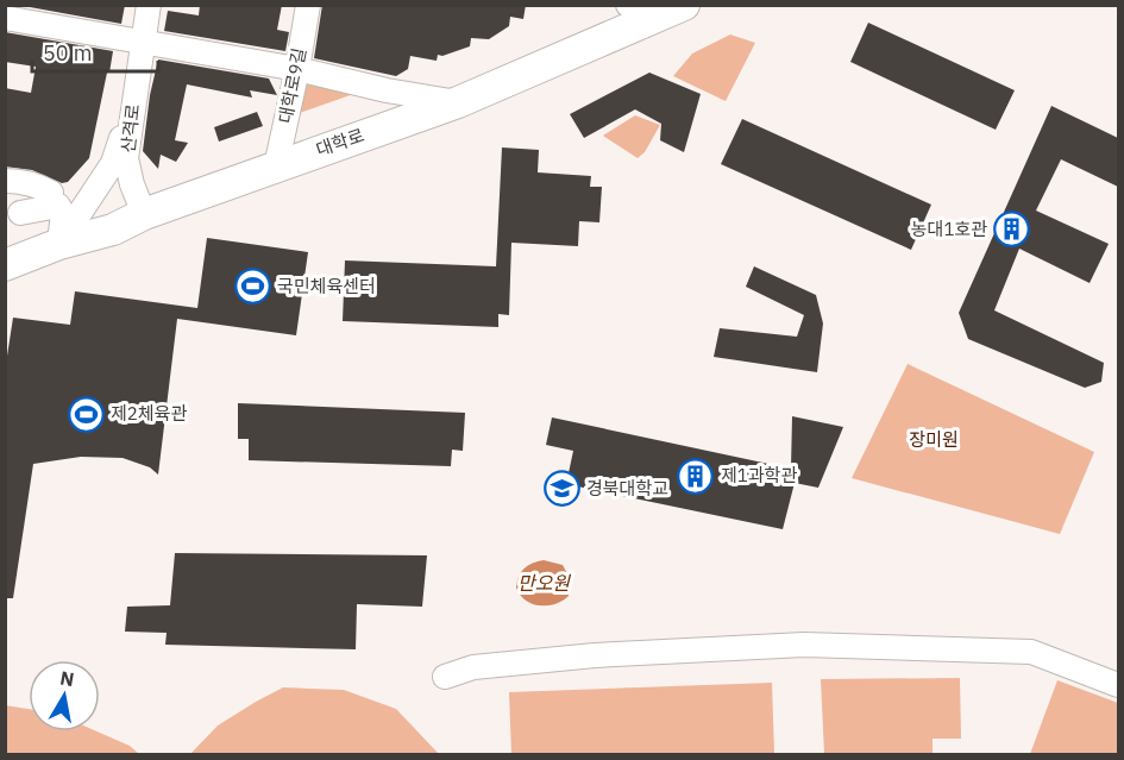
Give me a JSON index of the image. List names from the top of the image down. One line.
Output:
{"streets":{"main road":["대학로"],"street":["대학로9길","산격로"]},"crossings":[["대학로9길","대학로"],["산격로","대학로"]],"water":["만오원"],"parks":["장미원"],"places":{"building":["농대1호관","제1과학관"],"sports":["국민체육센터","제2체육관"],"school or university":["경북대학교"]},"scale_bar":"50 m","north":"top"}
